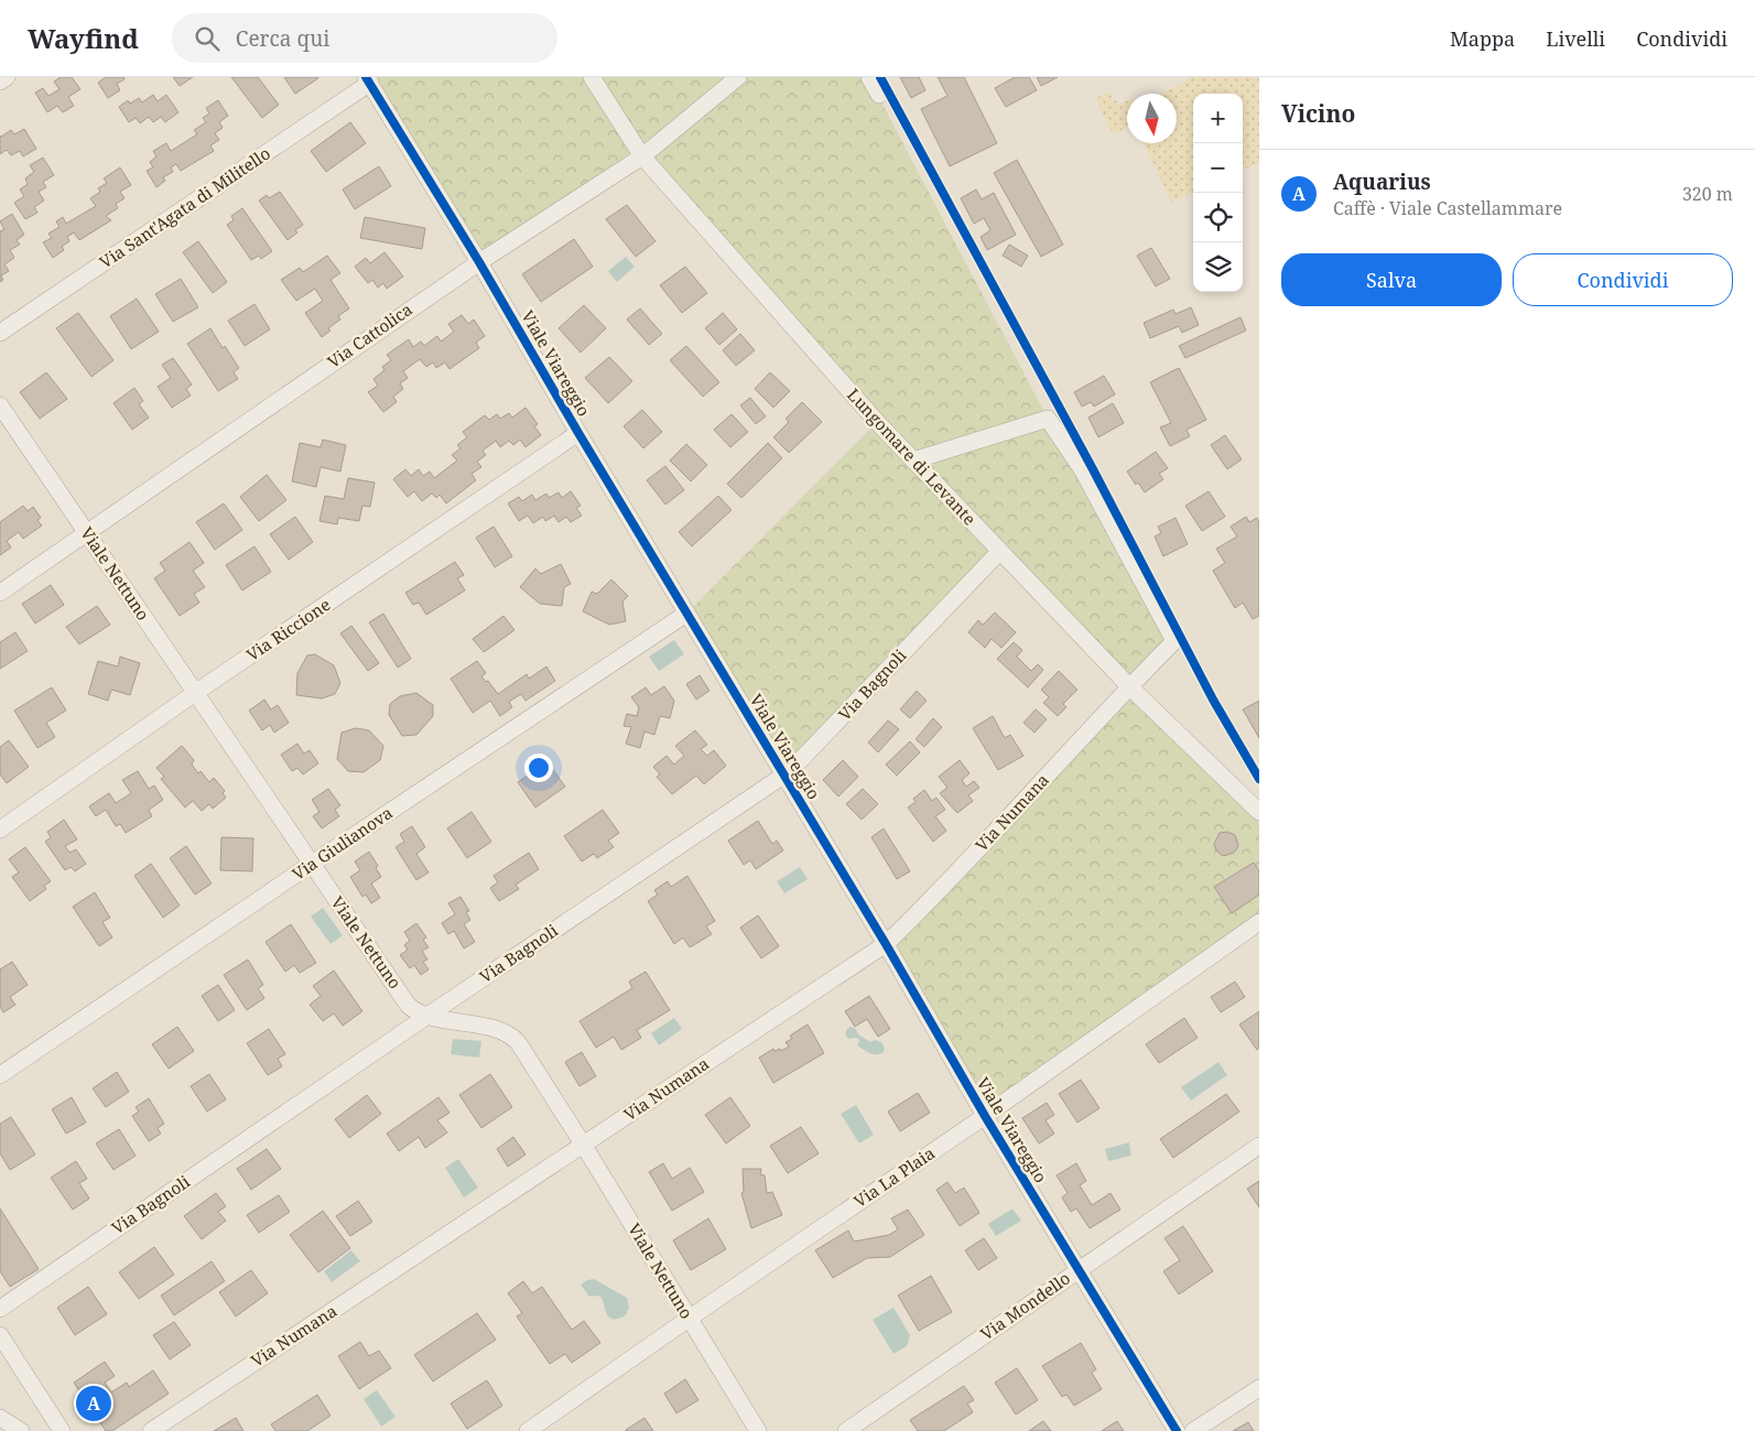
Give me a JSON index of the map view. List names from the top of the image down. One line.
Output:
{"streets":{"street":["Via Sant'Agata di Militello","Via Cattolica","Viale Viareggio","Lungomare di Levante","Viale Nettuno","Via Riccione","Via Bagnoli","Via Numana","Via Giulianova","Via La Plaia","Via Mondello"]},"crossings":[["Via Sant'Agata di Militello","Viale Viareggio"],["Via Cattolica","Viale Viareggio"],["Via Cattolica","Lungomare di Levante"],["Via Cattolica","Viale Nettuno"],["Viale Viareggio","Via Riccione"],["Viale Viareggio","Via Bagnoli"],["Viale Viareggio","Via Numana"],["Viale Viareggio","Via Giulianova"],["Viale Viareggio","Via La Plaia"],["Viale Viareggio","Via Mondello"],["Lungomare di Levante","Via Bagnoli"],["Lungomare di Levante","Via Numana"],["Viale Nettuno","Via Riccione"],["Viale Nettuno","Via Bagnoli"],["Viale Nettuno","Via Numana"],["Viale Nettuno","Via Giulianova"],["Viale Nettuno","Via La Plaia"]],"north":"bottom","page":{"header":"Wayfind","search":"Cerca qui","nav":["Mappa","Livelli","Condividi"],"heading":"Vicino","map_buttons":["+","−"],"list":[{"mark":"A","name":"Aquarius","note":"Caffè · Viale Castellammare","value":"320 m"}],"buttons":["Salva","Condividi"],"pins":"A"}}
